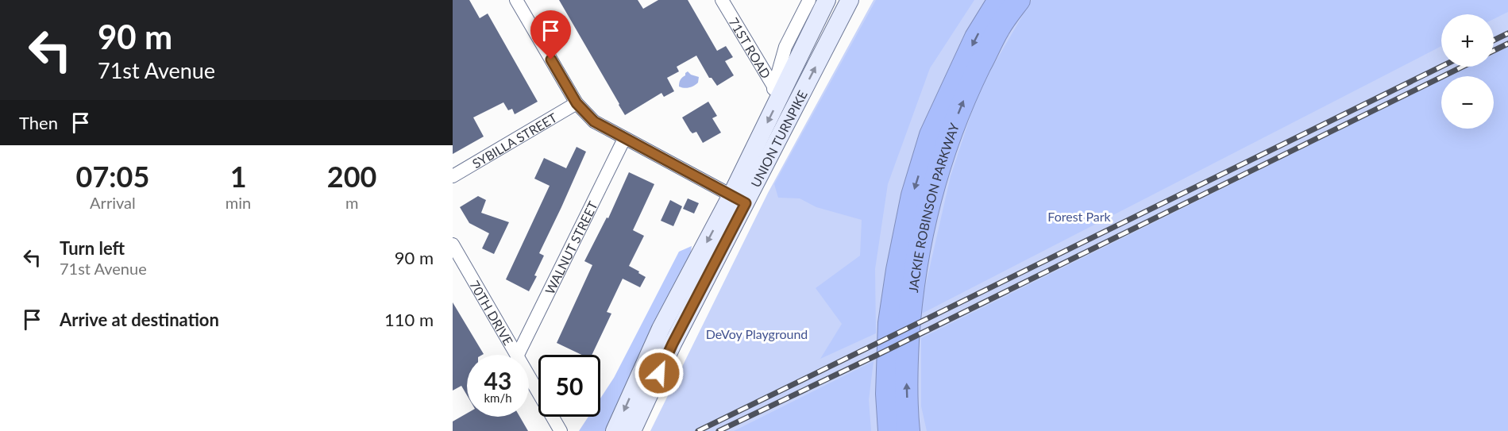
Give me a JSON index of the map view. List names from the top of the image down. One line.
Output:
{"streets":{"highway":["JACKIE ROBINSON PARKWAY"],"main road":["UNION TURNPIKE"],"street":["71ST ROAD","SYBILLA STREET","WALNUT STREET","70TH DRIVE"]},"crossings":[["71ST ROAD","UNION TURNPIKE"]],"parks":["Forest Park","DeVoy Playground"],"page":{"turn":["90 m","71st Avenue"],"map_buttons":["+","−"],"then":"Then","eta":["07:05","Arrival","1","min","200","m"],"list":[{"name":"Turn left","note":"71st Avenue","value":"90 m"},{"name":"Arrive at destination","value":"110 m"}],"speed":"43 km/h","limit":"50"}}
